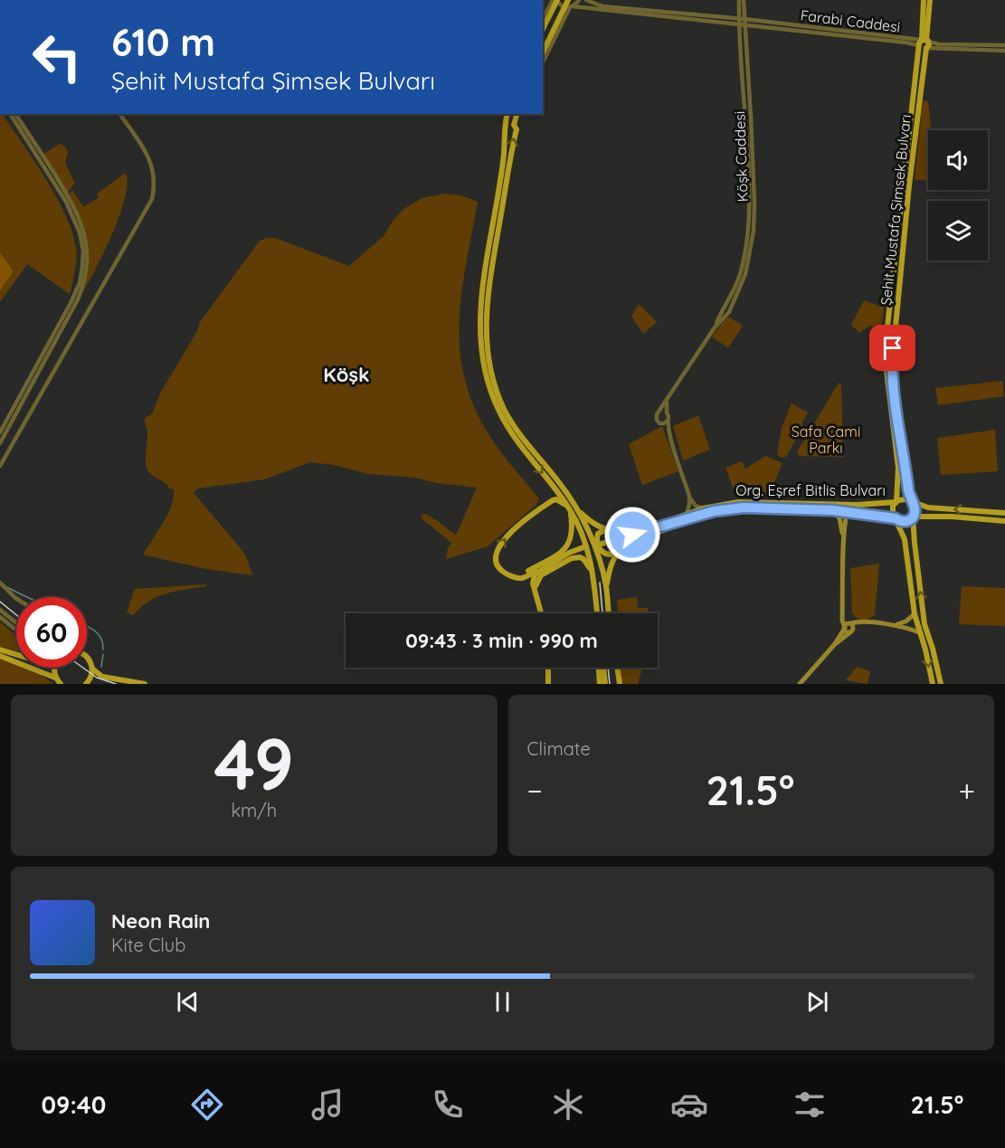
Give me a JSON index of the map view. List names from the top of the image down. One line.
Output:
{"streets":{"main road":["Şehit Mustafa Şimsek Bulvarı","Org. Eşref Bitlis Bulvarı"],"street":["Farabi Caddesi","Köşk Caddesi"]},"crossings":[["Farabi Caddesi","Köşk Caddesi"],["Farabi Caddesi","Şehit Mustafa Şimsek Bulvarı"],["Şehit Mustafa Şimsek Bulvarı","Org. Eşref Bitlis Bulvarı"]],"districts":["Köşk"],"parks":["Safa Cami Parkı"],"page":{"turn":["610 m","Şehit Mustafa Şimsek Bulvarı"],"limit":"60","trip":"09:43 · 3 min · 990 m","tile":[["49","km/h"],"Climate"],"heat":["−","21.5°","+"],"song":["Neon Rain","Kite Club"],"tabs":["09:40","21.5°"]}}
